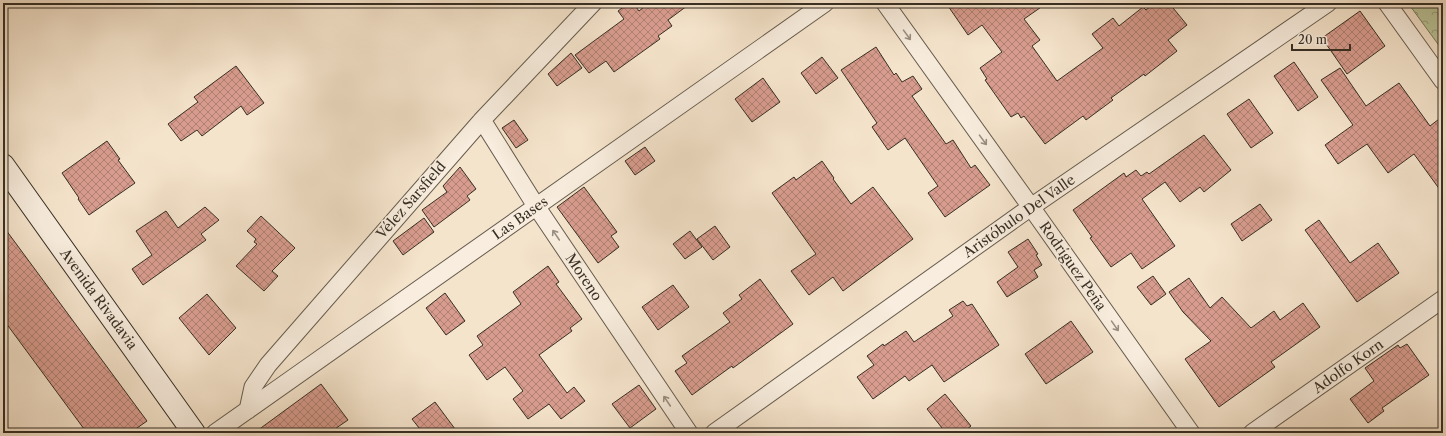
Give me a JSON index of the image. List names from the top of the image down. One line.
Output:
{"streets":{"main road":["Avenida Rivadavia"],"street":["Vélez Sarsfield","Aristóbulo Del Valle","Las Bases","Rodríguez Peña","Moreno","Adolfo Korn"]},"crossings":[["Vélez Sarsfield","Las Bases"],["Vélez Sarsfield","Moreno"],["Aristóbulo Del Valle","Rodríguez Peña"],["Las Bases","Moreno"]],"one_way":["Rodríguez Peña","Moreno"],"scale_bar":"20 m"}
